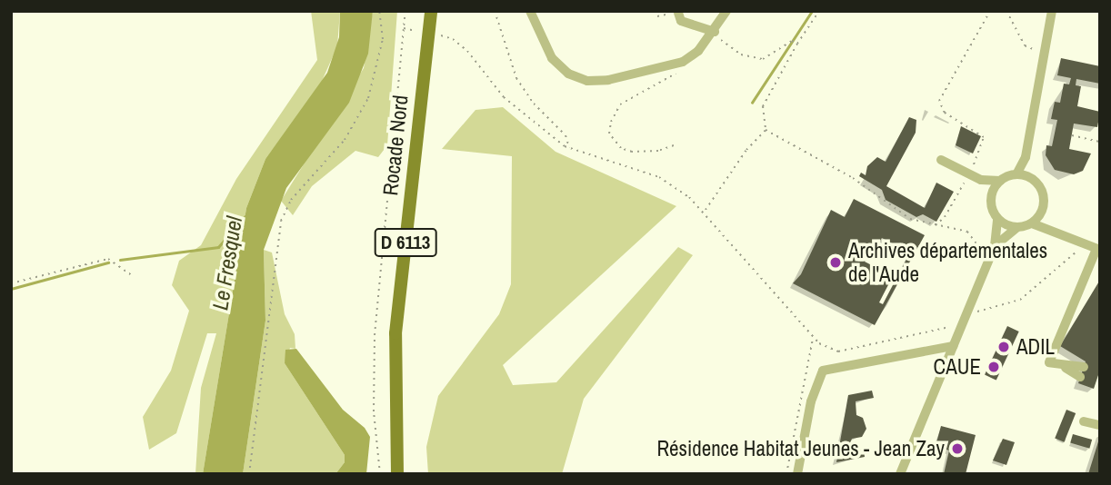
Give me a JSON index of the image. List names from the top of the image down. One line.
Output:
{"streets":{"main road":["Rocade Nord","D 6113"]},"water":["Le Fresquel"],"places":["Archives départementales de l'Aude","ADIL","CAUE","Résidence Habitat Jeunes - Jean Zay"]}
